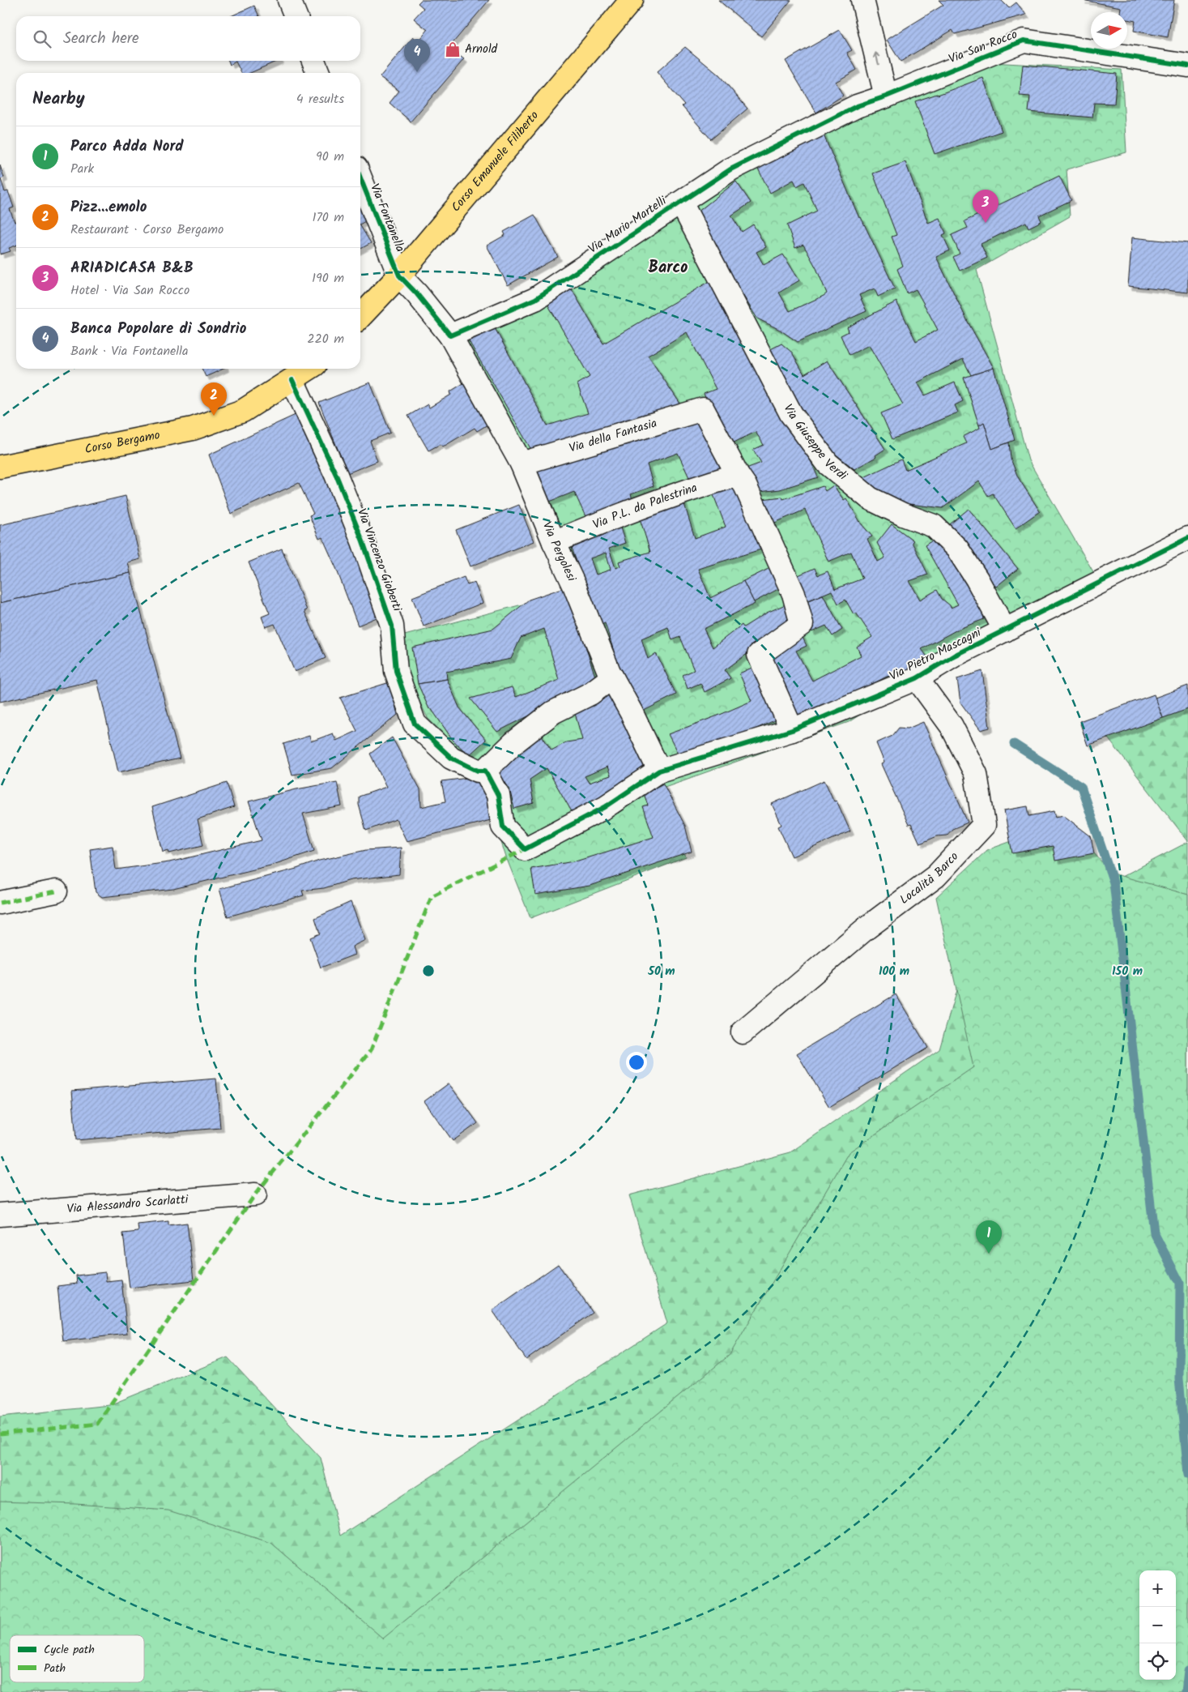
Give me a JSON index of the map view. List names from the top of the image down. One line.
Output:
{"streets":{"main road":["Corso Emanuele Filiberto","Corso Bergamo"],"street":["Via San Rocco","Via Fontanella","Via Mario Martelli","Via della Fantasia","Via Giuseppe Verdi","Via P.L. da Palestrina","Via Pergolesi","Via Vincenzo Gioberti","Via Pietro Mascagni","Località Barco","Via Alessandro Scarlatti"]},"crossings":[["Via San Rocco","Via Mario Martelli"],["Corso Emanuele Filiberto","Via Fontanella"],["Via Mario Martelli","Via Giuseppe Verdi"],["Via Mario Martelli","Via Pergolesi"],["Via della Fantasia","Via P.L. da Palestrina"],["Via della Fantasia","Via Pergolesi"],["Via Giuseppe Verdi","Via Pietro Mascagni"],["Corso Bergamo","Via Vincenzo Gioberti"],["Via P.L. da Palestrina","Via Pergolesi"],["Via Pergolesi","Via Pietro Mascagni"],["Via Vincenzo Gioberti","Via Pietro Mascagni"],["Via Pietro Mascagni","Località Barco"]],"districts":["Barco"],"places":{"shop":["Arnold"]},"legend":["Cycle path","Path"],"north":"right","page":{"search":"Search here","pins":["4","3","2","1"],"heading":["Nearby","4 results"],"list":[{"mark":"1","name":"Parco Adda Nord","note":"Park","value":"90 m"},{"mark":"2","name":"Pizz...emolo","note":"Restaurant · Corso Bergamo","value":"170 m"},{"mark":"3","name":"ARIADICASA B&B","note":"Hotel · Via San Rocco","value":"190 m"},{"mark":"4","name":"Banca Popolare di Sondrio","note":"Bank · Via Fontanella","value":"220 m"}],"map_buttons":["+","−"]},"rings":["50 m","100 m","150 m"]}
